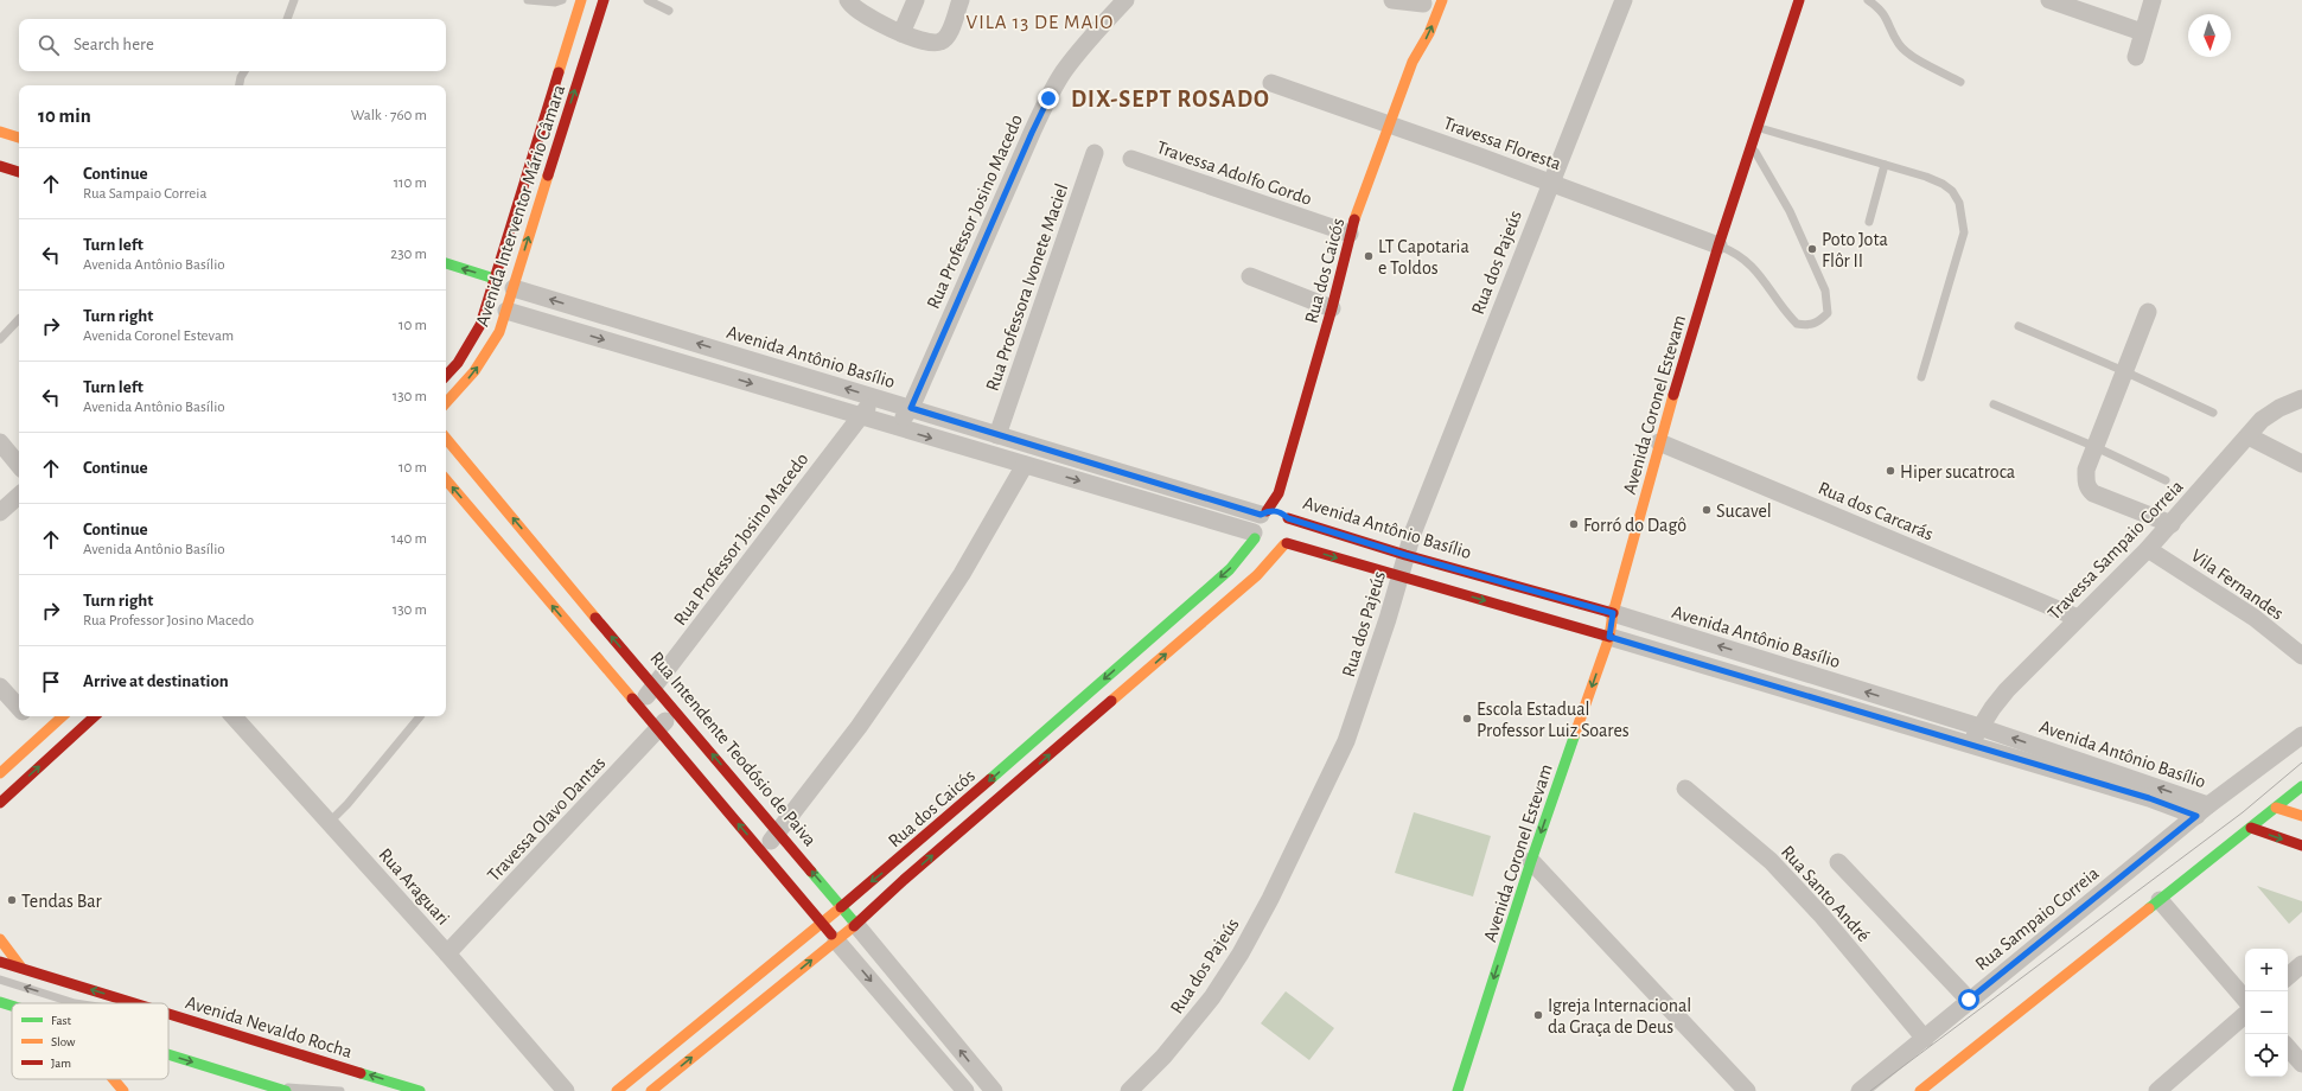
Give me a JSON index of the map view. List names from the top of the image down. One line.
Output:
{"streets":{"main road":["Avenida Interventor Mário Câmara","Rua dos Caicós","Avenida Antônio Basílio","Avenida Coronel Estevam","Rua Intendente Teodósio de Paiva","Avenida Nevaldo Rocha"],"street":["Travessa Floresta","Travessa Adolfo Gordo","Rua Professor Josino Macedo","Rua dos Pajeús","Rua Professora Ivonete Maciel","Rua dos Carcarás","Travessa Sampaio Correia","Vila Fernandes","Travessa Olavo Dantas","Rua Araguari","Rua Santo André","Rua Sampaio Correia"]},"crossings":[["Travessa Floresta","Rua dos Pajeús"],["Travessa Floresta","Rua dos Caicós"],["Travessa Floresta","Avenida Coronel Estevam"],["Travessa Adolfo Gordo","Rua dos Caicós"],["Avenida Interventor Mário Câmara","Avenida Antônio Basílio"],["Rua Professor Josino Macedo","Avenida Antônio Basílio"],["Rua Professor Josino Macedo","Rua Intendente Teodósio de Paiva"],["Rua dos Pajeús","Avenida Antônio Basílio"],["Rua dos Caicós","Avenida Antônio Basílio"],["Rua dos Caicós","Rua Intendente Teodósio de Paiva"],["Rua Professora Ivonete Maciel","Avenida Antônio Basílio"],["Avenida Antônio Basílio","Avenida Coronel Estevam"],["Avenida Antônio Basílio","Travessa Sampaio Correia"],["Avenida Antônio Basílio","Rua Sampaio Correia"],["Avenida Coronel Estevam","Rua dos Carcarás"],["Rua dos Carcarás","Travessa Sampaio Correia"],["Travessa Sampaio Correia","Vila Fernandes"],["Rua Intendente Teodósio de Paiva","Travessa Olavo Dantas"],["Travessa Olavo Dantas","Rua Araguari"],["Rua Santo André","Rua Sampaio Correia"]],"one_way":["Avenida Coronel Estevam"],"districts":["VILA 13 DE MAIO","DIX-SEPT ROSADO"],"places":["Poto Jota Flôr II","LT Capotaria e Toldos","Hiper sucatroca","Sucavel","Forró do Dagô","Escola Estadual Professor Luiz Soares","Tendas Bar","Igreja Internacional da Graça de Deus"],"legend":["Fast","Slow","Jam"],"north":"bottom","page":{"search":"Search here","heading":["10 min","Walk · 760 m"],"list":[["Continue","Rua Sampaio Correia","110 m"],["Turn left","Avenida Antônio Basílio","230 m"],["Turn right","Avenida Coronel Estevam","10 m"],["Turn left","Avenida Antônio Basílio","130 m"],["Continue","10 m"],["Continue","Avenida Antônio Basílio","140 m"],["Turn right","Rua Professor Josino Macedo","130 m"],"Arrive at destination"],"map_buttons":["+","−"]}}
